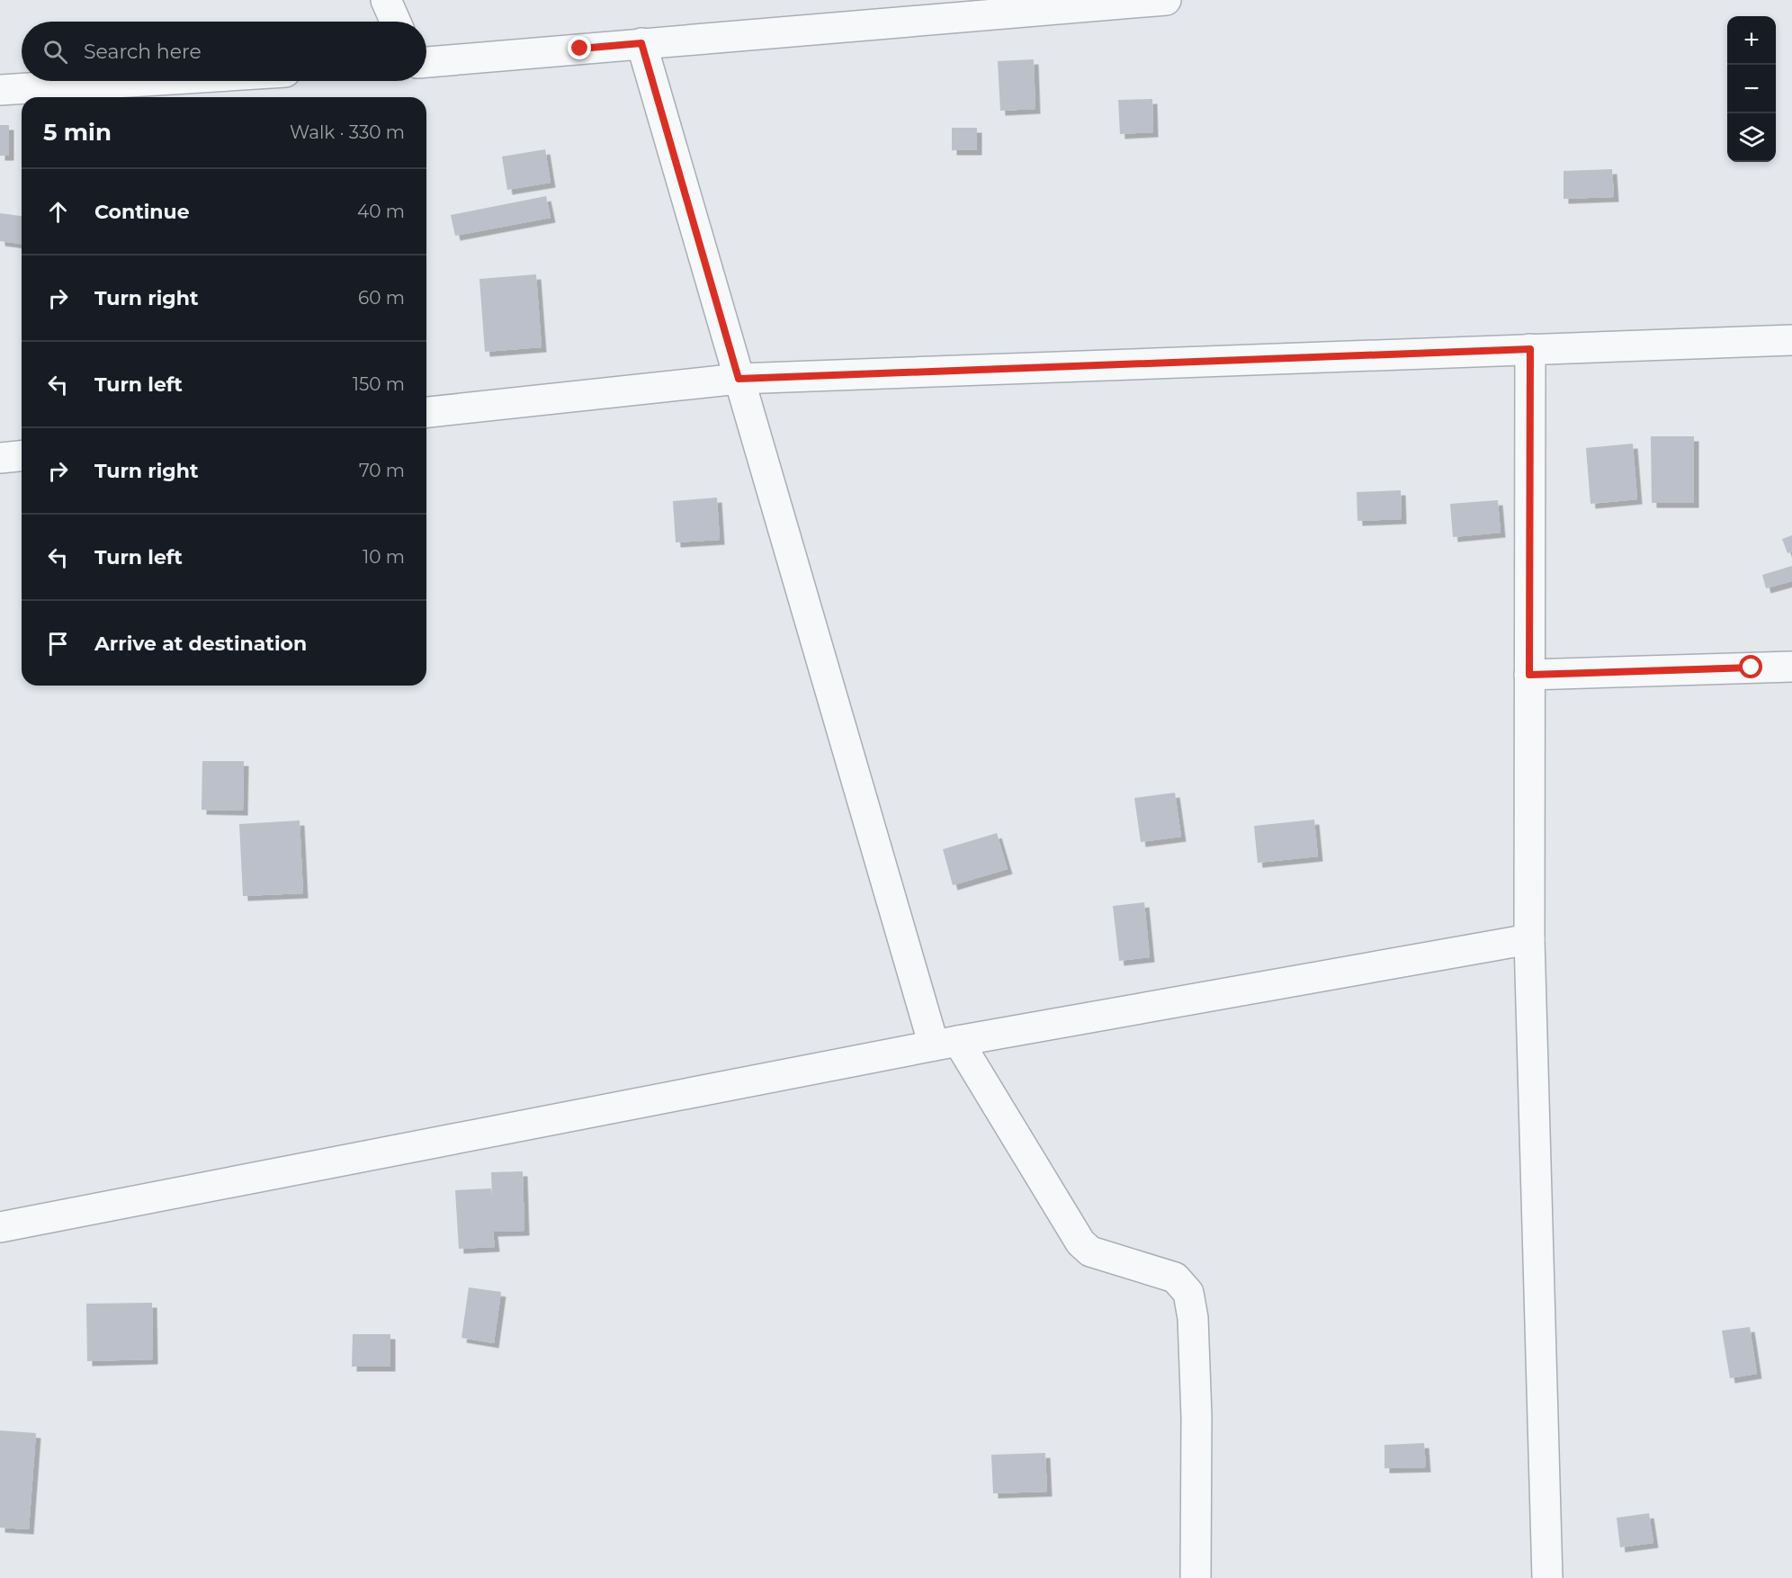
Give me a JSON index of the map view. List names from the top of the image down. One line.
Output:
{"page":{"map_buttons":["+","−"],"search":"Search here","heading":["5 min","Walk · 330 m"],"list":[["Continue","40 m"],["Turn right","60 m"],["Turn left","150 m"],["Turn right","70 m"],["Turn left","10 m"],"Arrive at destination"]}}
